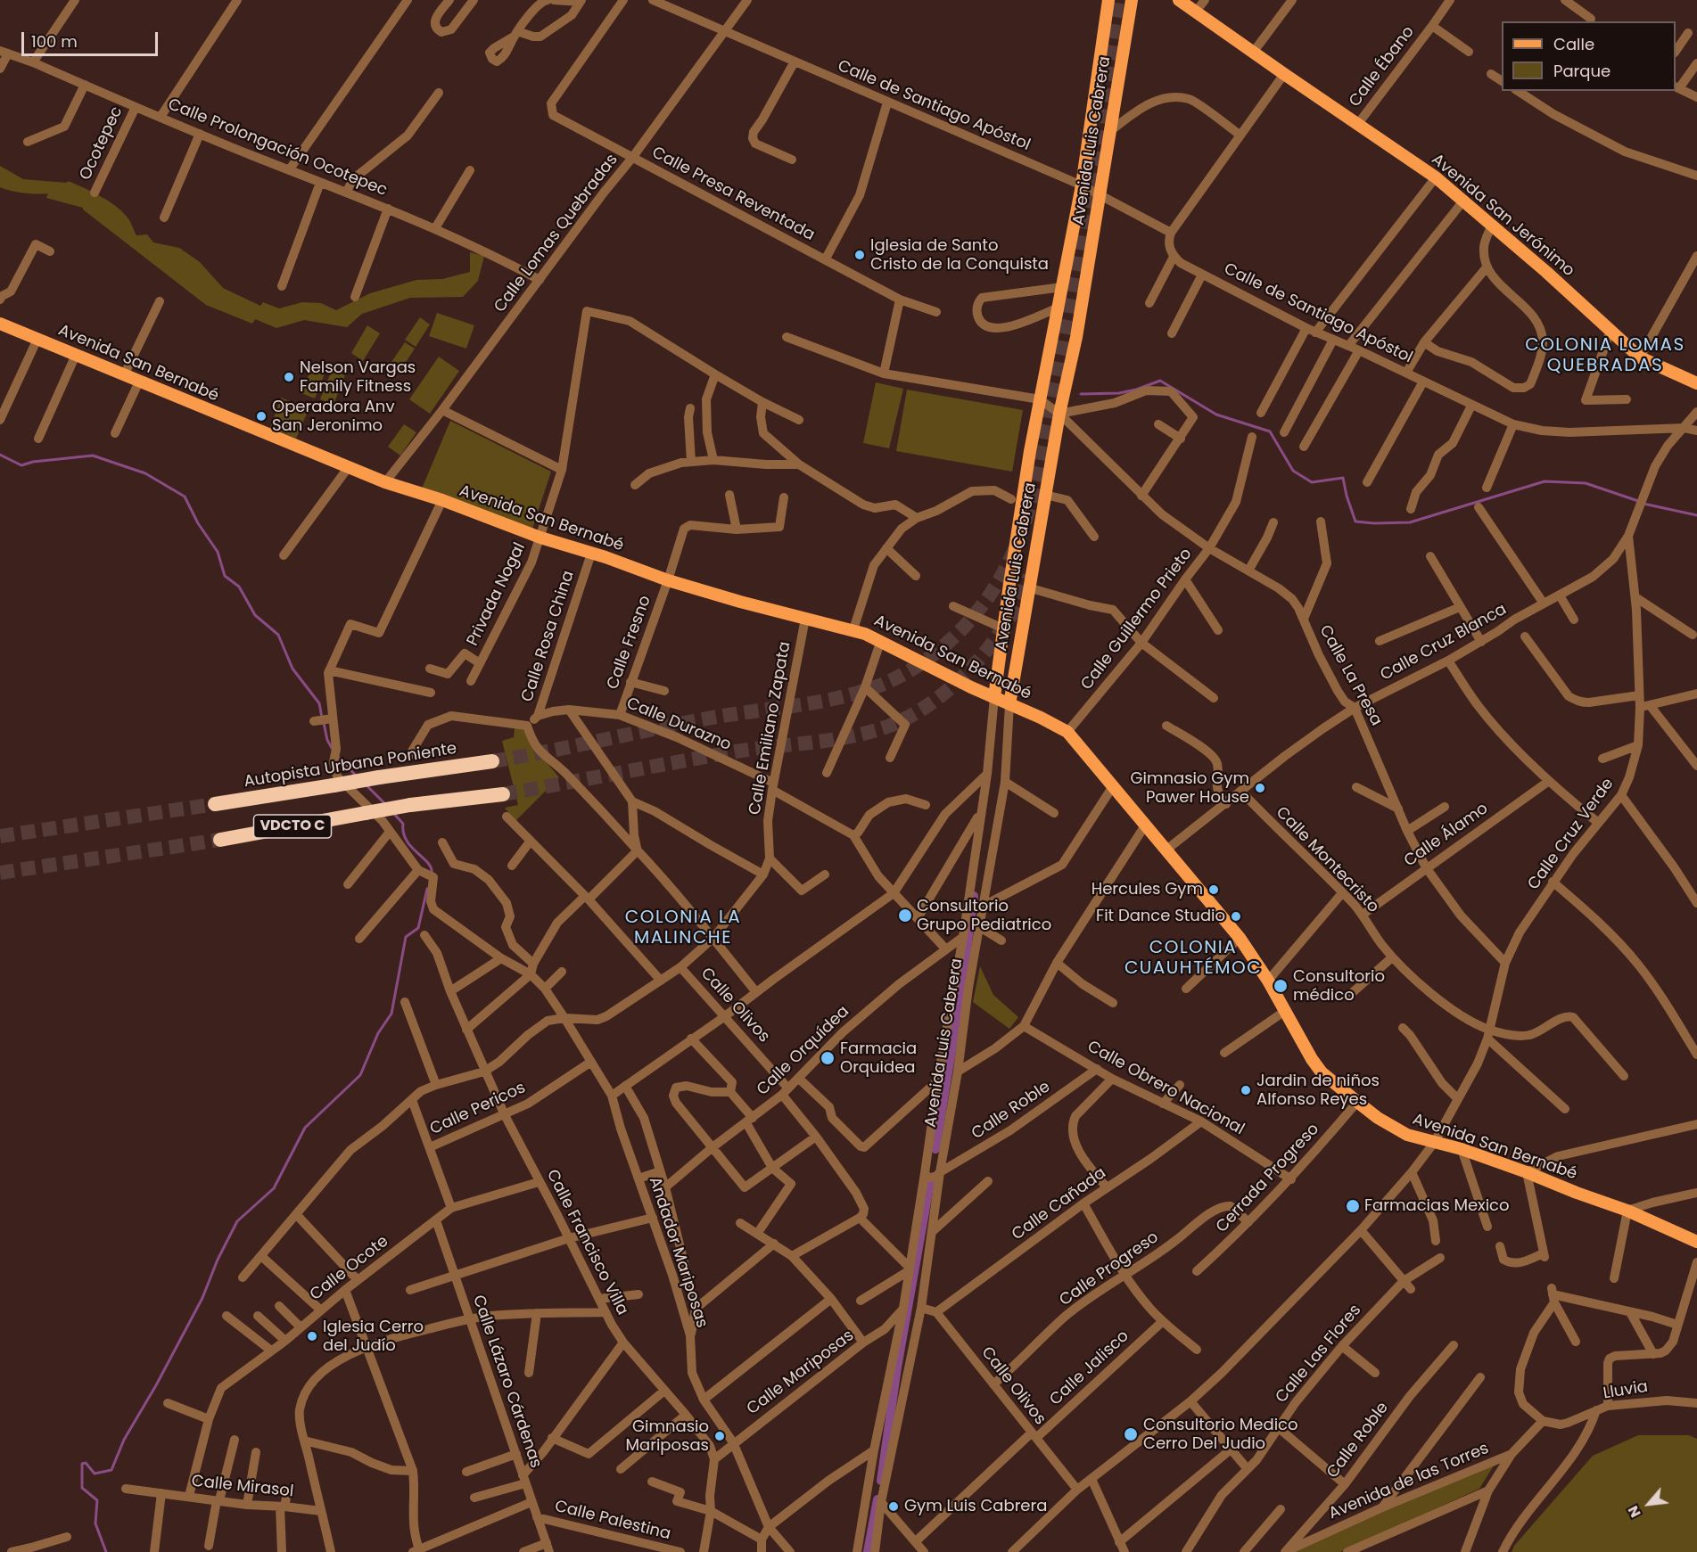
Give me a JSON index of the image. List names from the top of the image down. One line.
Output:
{"streets":{"highway":["Autopista Urbana Poniente","VDCTO C"],"main road":["Avenida Luis Cabrera","Avenida San Jerónimo","Avenida San Bernabé"],"street":["Calle Ébano","Calle de Santiago Apóstol","Ocotepec","Calle Prolongación Ocotepec","Calle Presa Reventada","Calle Lomas Quebradas","Privada Nogal","Calle Guillermo Prieto","Calle Rosa China","Calle Fresno","Calle Cruz Blanca","Calle La Presa","Calle Durazno","Calle Emiliano Zapata","Calle Cruz Verde","Calle Álamo","Calle Montecristo","Calle Olivos","Calle Orquídea","Calle Obrero Nacional","Calle Pericos","Calle Roble","Cerrada Progreso","Calle Cañada","Calle Francisco Villa","Andador Mariposas","Calle Ocote","Calle Progreso","Calle Las Flores","Calle Jalisco","Calle Mariposas","Calle Lázaro Cárdenas","Lluvia","Avenida de las Torres","Calle Mirasol","Calle Palestina"]},"crossings":[["Calle Ébano","Avenida San Jerónimo"],["Calle de Santiago Apóstol","Avenida Luis Cabrera"],["Calle de Santiago Apóstol","Calle Lomas Quebradas"],["Calle de Santiago Apóstol","Calle Cruz Verde"],["Avenida Luis Cabrera","Avenida San Bernabé"],["Avenida Luis Cabrera","Calle La Presa"],["Avenida Luis Cabrera","Calle Orquídea"],["Avenida Luis Cabrera","Calle Roble"],["Avenida Luis Cabrera","Calle Mariposas"],["Ocotepec","Calle Prolongación Ocotepec"],["Calle Prolongación Ocotepec","Calle Lomas Quebradas"],["Calle Presa Reventada","Calle Lomas Quebradas"],["Calle Lomas Quebradas","Avenida San Bernabé"],["Avenida San Bernabé","Privada Nogal"],["Avenida San Bernabé","Calle Guillermo Prieto"],["Avenida San Bernabé","Calle Rosa China"],["Avenida San Bernabé","Calle Fresno"],["Avenida San Bernabé","Calle Cruz Blanca"],["Avenida San Bernabé","Calle Emiliano Zapata"],["Avenida San Bernabé","Calle Cruz Verde"],["Avenida San Bernabé","Cerrada Progreso"],["Calle Guillermo Prieto","Calle La Presa"],["Calle Rosa China","Calle Durazno"],["Calle Fresno","Calle Durazno"],["Calle Cruz Blanca","Calle La Presa"],["Calle Cruz Blanca","Calle Cruz Verde"],["Calle Cruz Blanca","Calle Montecristo"],["Calle La Presa","Calle Cruz Verde"],["Calle La Presa","Calle Álamo"],["Calle Durazno","Calle Emiliano Zapata"],["Calle Emiliano Zapata","Calle Olivos"],["Calle Emiliano Zapata","Andador Mariposas"],["Calle Cruz Verde","Calle Montecristo"],["Calle Cruz Verde","Calle Olivos"],["Calle Álamo","Calle Montecristo"],["Calle Olivos","Calle Orquídea"],["Calle Olivos","Calle Cañada"],["Calle Olivos","Calle Progreso"],["Calle Olivos","Calle Jalisco"],["Calle Orquídea","Andador Mariposas"],["Calle Obrero Nacional","Calle Roble"],["Calle Obrero Nacional","Cerrada Progreso"],["Calle Obrero Nacional","Calle Cañada"],["Calle Pericos","Calle Francisco Villa"],["Calle Pericos","Andador Mariposas"],["Calle Roble","Avenida de las Torres"],["Cerrada Progreso","Calle Progreso"],["Calle Francisco Villa","Calle Ocote"],["Calle Francisco Villa","Calle Mariposas"],["Andador Mariposas","Calle Mariposas"],["Calle Ocote","Calle Lázaro Cárdenas"],["Calle Ocote","Calle Mirasol"],["Calle Lázaro Cárdenas","Calle Palestina"]],"districts":["COLONIA LOMAS QUEBRADAS","COLONIA LA MALINCHE","COLONIA CUAUHTÉMOC"],"places":["Iglesia de Santo Cristo de la Conquista","Nelson Vargas Family Fitness","Operadora Anv San Jeronimo","Gimnasio Gym Pawer House","Hercules Gym","Consultorio Grupo Pediatrico","Fit Dance Studio","Consultorio médico","Farmacia Orquidea","Jardin de niños Alfonso Reyes","Farmacias Mexico","Iglesia Cerro del Judío","Consultorio Medico Cerro Del Judio","Gimnasio Mariposas","Gym Luis Cabrera"],"legend":["Calle","Parque"],"scale_bar":"100 m","north":"bottom left"}
